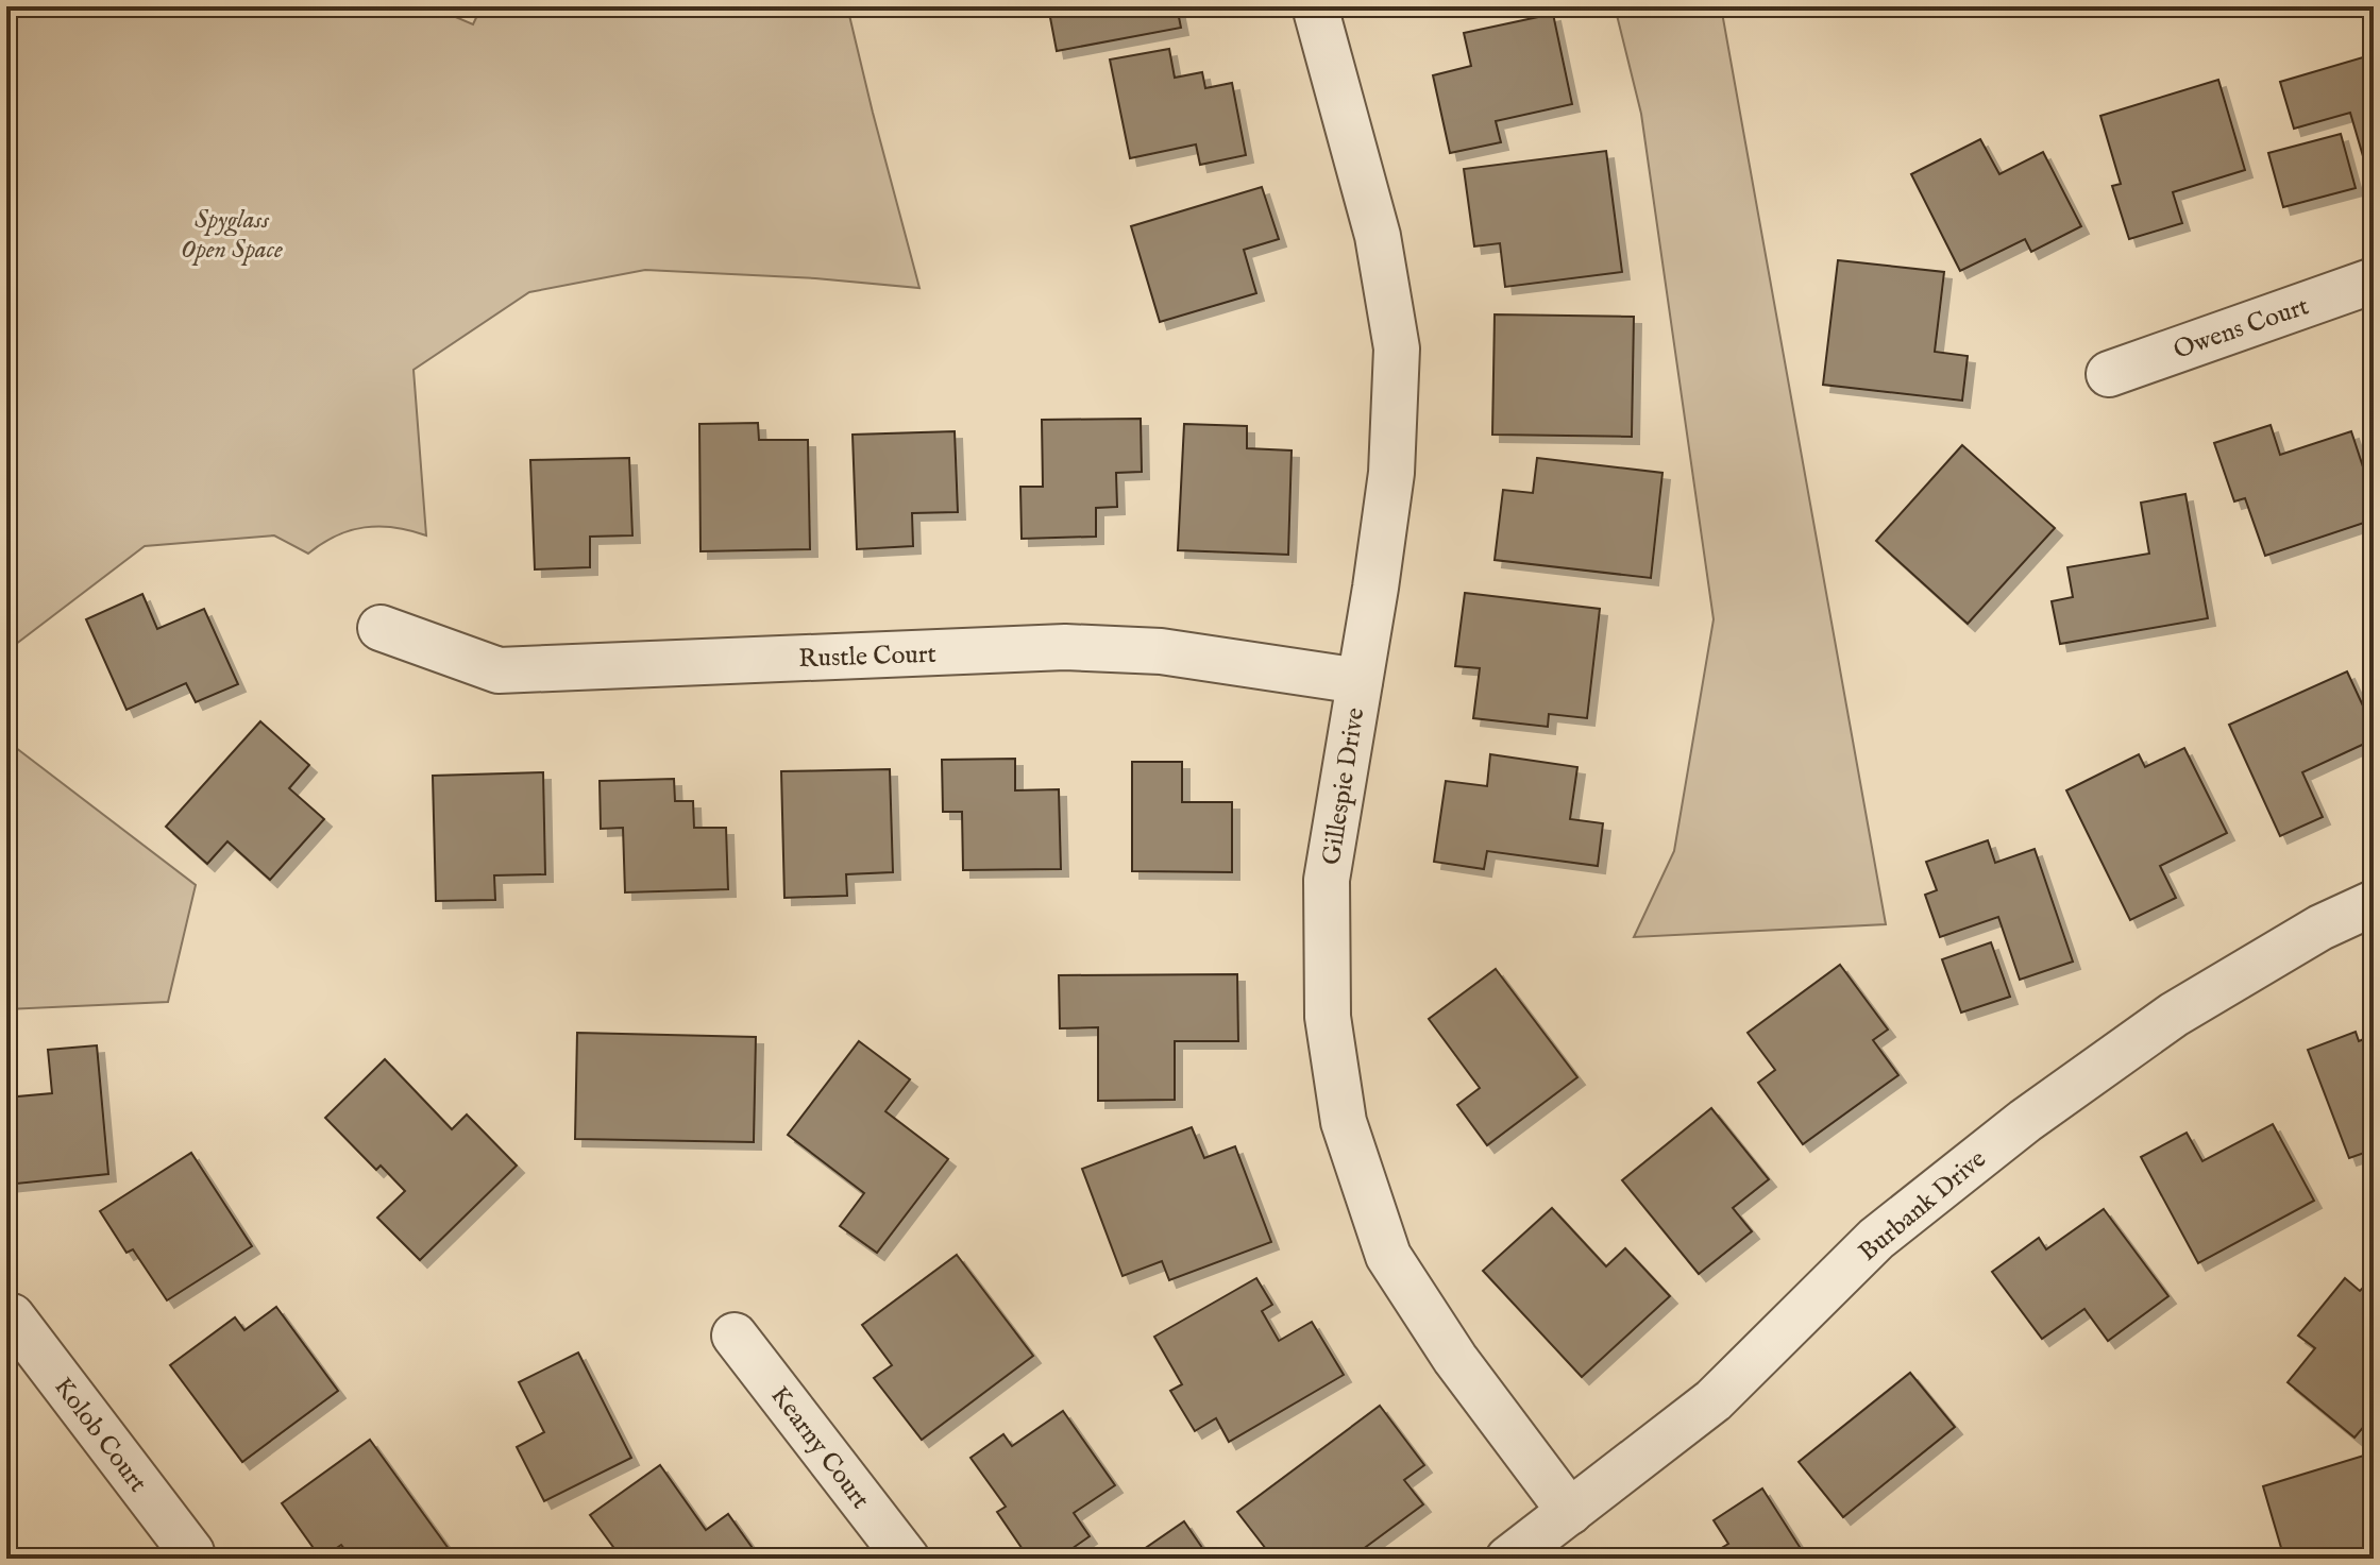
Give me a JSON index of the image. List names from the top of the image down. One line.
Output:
{"streets":{"street":["Owens Court","Rustle Court","Gillespie Drive","Burbank Drive","Kolob Court","Kearny Court"]},"crossings":[["Rustle Court","Gillespie Drive"],["Gillespie Drive","Burbank Drive"]],"parks":["Spyglass Open Space"]}
